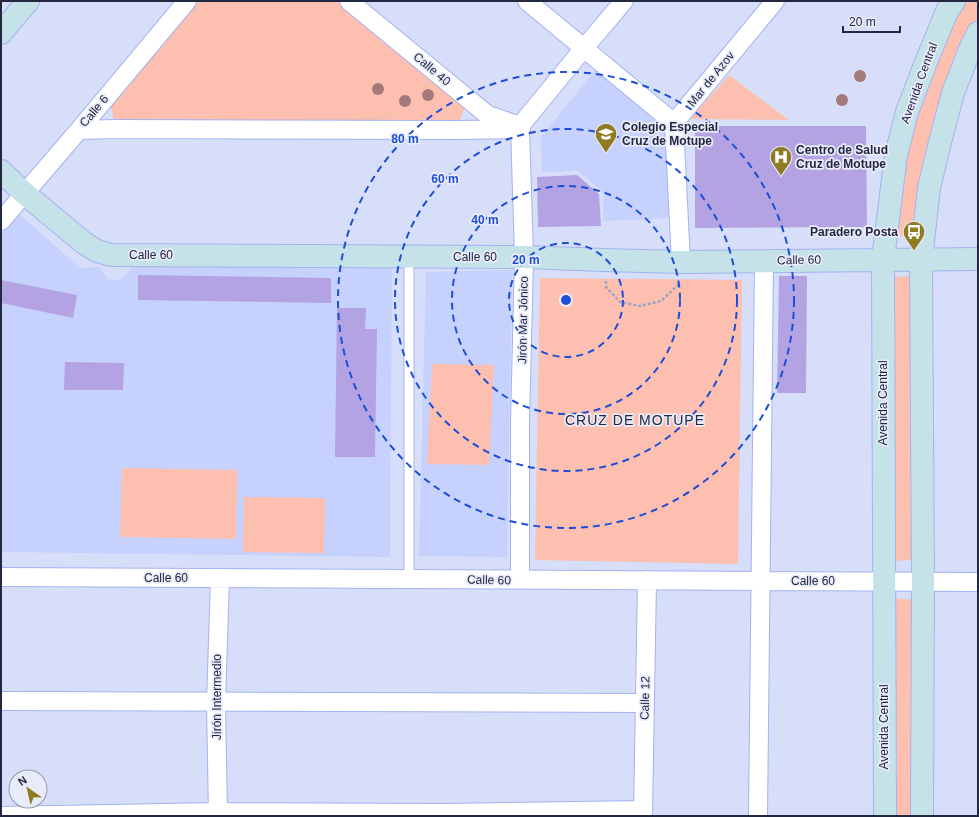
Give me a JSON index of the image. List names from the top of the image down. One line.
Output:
{"streets":{"main road":["Avenida Central","Calle 60"],"street":["Calle 40","Mar de Azov","Calle 6","Jirón Mar Jónico","Jirón Intermedio","Calle 12"]},"crossings":[["Calle 40","Jirón Mar Jónico"],["Avenida Central","Calle 60"],["Calle 6","Calle 60"],["Calle 60","Jirón Mar Jónico"],["Calle 60","Jirón Intermedio"],["Calle 60","Calle 12"]],"districts":["CRUZ DE MOTUPE"],"places":{"school or university":["Colegio Especial Cruz de Motupe"],"hospital":["Centro de Salud Cruz de Motupe"],"bus stop":["Paradero Posta"]},"scale_bar":"20 m","north":"top left","rings":["80 m","60 m","40 m","20 m"]}
